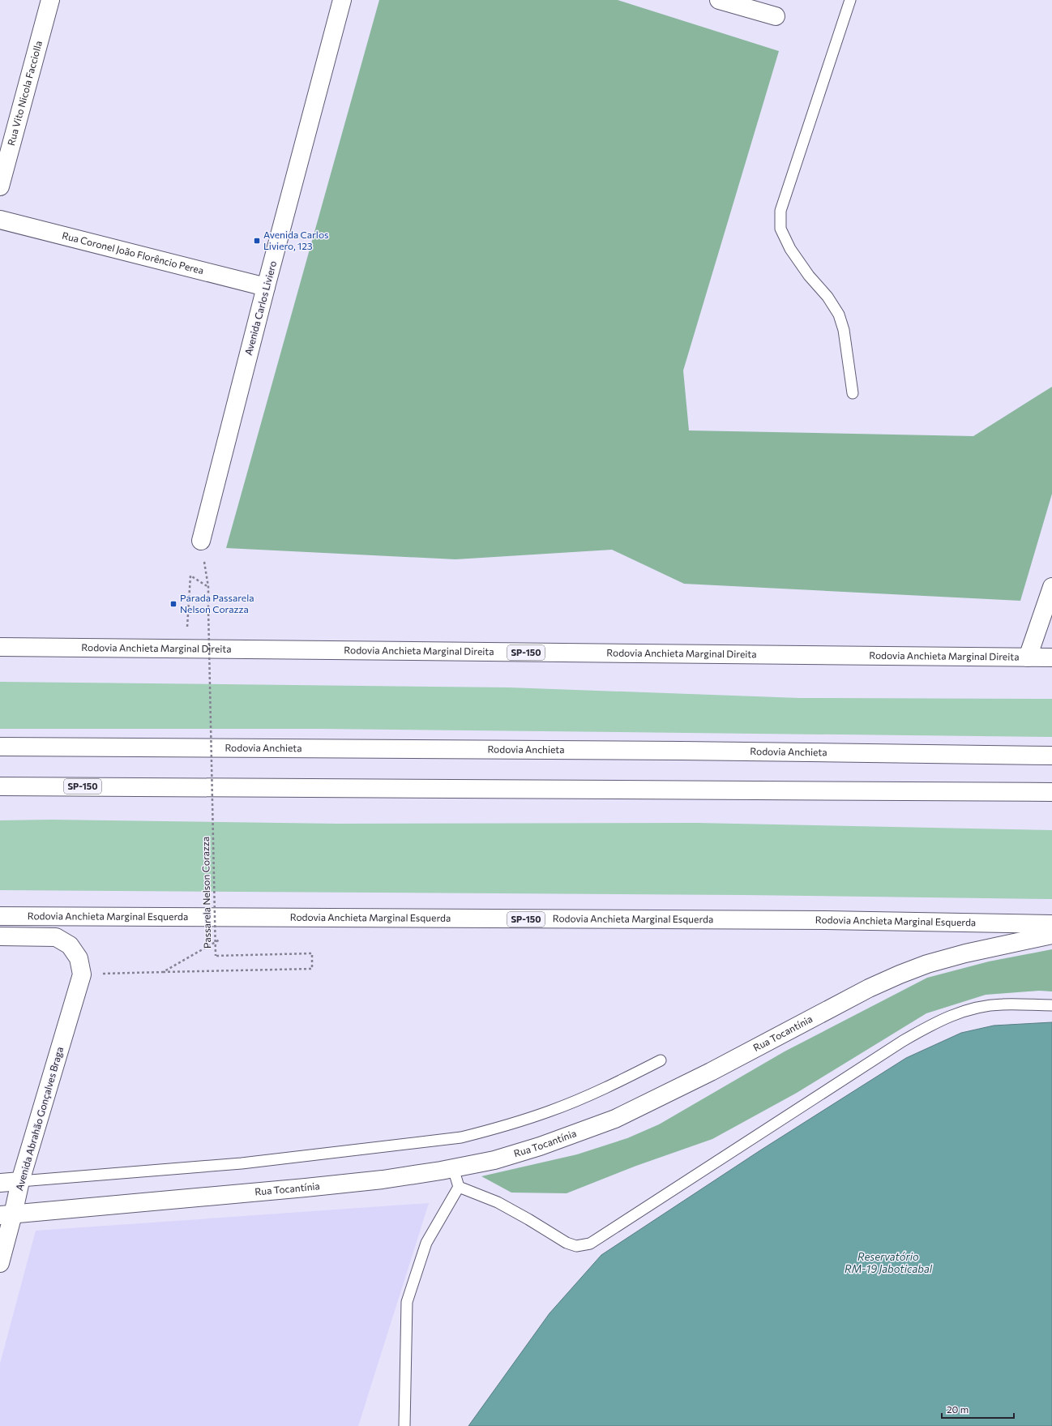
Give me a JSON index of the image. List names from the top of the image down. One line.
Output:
{"streets":{"main road":["Rua Vito Nicola Facciolla","Rua Coronel João Florêncio Perea","Avenida Carlos Liviero","Rodovia Anchieta Marginal Direita","SP-150","Rodovia Anchieta","Rodovia Anchieta Marginal Esquerda","Rua Tocantínia","Avenida Abrahão Gonçalves Braga"],"path":["Passarela Nelson Corazza"]},"crossings":[["Rua Coronel João Florêncio Perea","Avenida Carlos Liviero"],["Avenida Carlos Liviero","Passarela Nelson Corazza"],["Rua Tocantínia","Avenida Abrahão Gonçalves Braga"]],"water":["Reservatório RM-19 Jaboticabal"],"places":{"transit":["Avenida Carlos Liviero, 123","Parada Passarela Nelson Corazza"]},"scale_bar":"20 m"}
